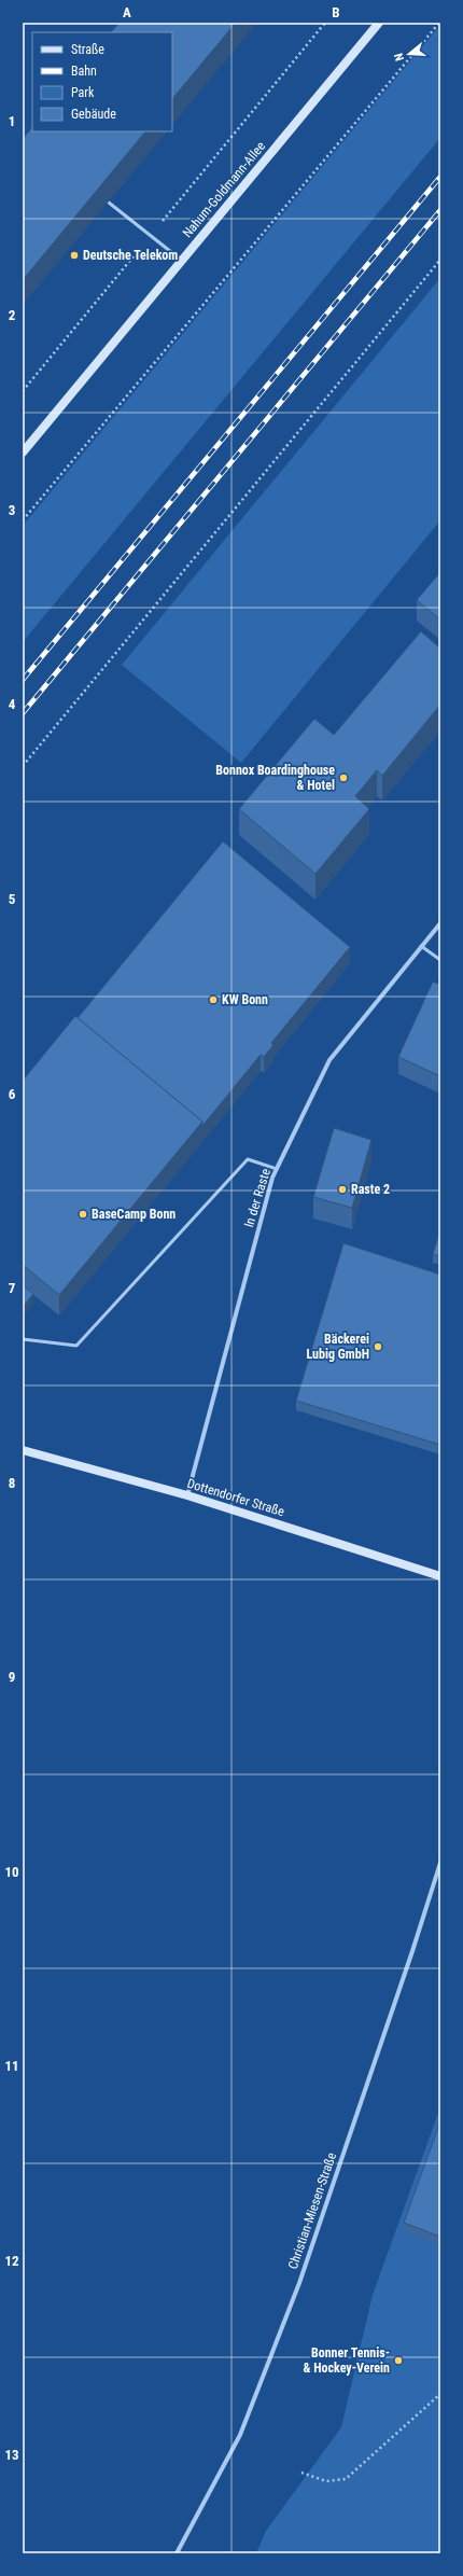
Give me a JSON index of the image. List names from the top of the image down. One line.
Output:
{"streets":{"main road":["Nahum-Goldmann-Allee","Dottendorfer Straße"],"street":["In der Raste","Christian-Miesen-Straße"]},"crossings":[["In der Raste","Dottendorfer Straße"]],"places":["Deutsche Telekom","Bonnox Boardinghouse & Hotel","KW Bonn","Raste 2","BaseCamp Bonn","Bäckerei Lubig GmbH","Bonner Tennis- & Hockey-Verein"],"legend":["Straße","Bahn","Park","Gebäude"],"north":"left","grid":{"columns":["A","B"],"rows":["1","2","3","4","5","6","7","8","9","10","11","12","13"]}}
